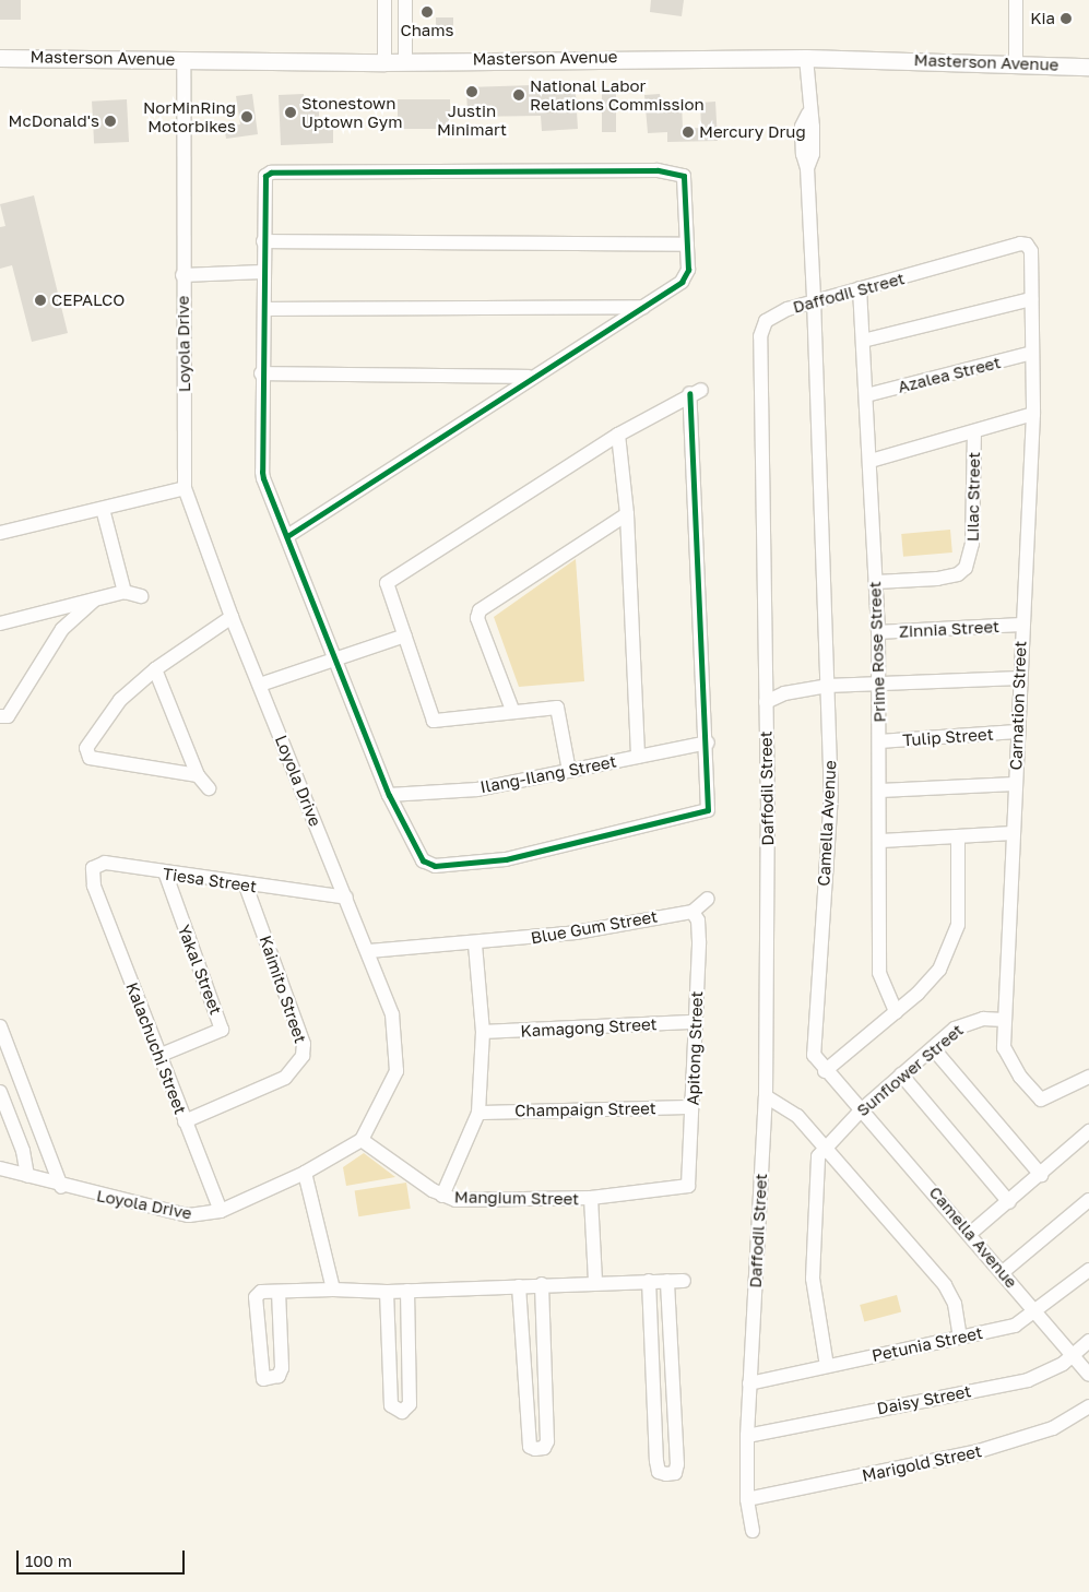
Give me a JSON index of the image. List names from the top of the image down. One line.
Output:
{"streets":{"main road":["Masterson Avenue"],"street":["Daffodil Street","Loyola Drive","Azalea Street","Lilac Street","Zinnia Street","Prime Rose Street","Carnation Street","Tulip Street","Ilang-Ilang Street","Camella Avenue","Tiesa Street","Blue Gum Street","Yakal Street","Kaimito Street","Kamagong Street","Kalachuchi Street","Apitong Street","Sunflower Street","Champaign Street","Mangium Street","Petunia Street","Daisy Street","Marigold Street"]},"crossings":[["Masterson Avenue","Loyola Drive"],["Masterson Avenue","Camella Avenue"],["Daffodil Street","Prime Rose Street"],["Daffodil Street","Carnation Street"],["Daffodil Street","Camella Avenue"],["Daffodil Street","Petunia Street"],["Daffodil Street","Daisy Street"],["Daffodil Street","Marigold Street"],["Loyola Drive","Tiesa Street"],["Loyola Drive","Blue Gum Street"],["Loyola Drive","Kalachuchi Street"],["Loyola Drive","Mangium Street"],["Azalea Street","Prime Rose Street"],["Azalea Street","Carnation Street"],["Lilac Street","Prime Rose Street"],["Zinnia Street","Prime Rose Street"],["Zinnia Street","Carnation Street"],["Prime Rose Street","Tulip Street"],["Carnation Street","Tulip Street"],["Carnation Street","Sunflower Street"],["Camella Avenue","Sunflower Street"],["Camella Avenue","Petunia Street"],["Camella Avenue","Daisy Street"],["Tiesa Street","Yakal Street"],["Tiesa Street","Kaimito Street"],["Tiesa Street","Kalachuchi Street"],["Blue Gum Street","Apitong Street"],["Yakal Street","Kalachuchi Street"],["Kaimito Street","Kalachuchi Street"],["Kamagong Street","Apitong Street"],["Apitong Street","Champaign Street"],["Apitong Street","Mangium Street"]],"places":["Chams","Kia","Justin Minimart","National Labor Relations Commission","Stonestown Uptown Gym","NorMinRing Motorbikes","McDonald's","Mercury Drug","CEPALCO"],"scale_bar":"100 m"}
